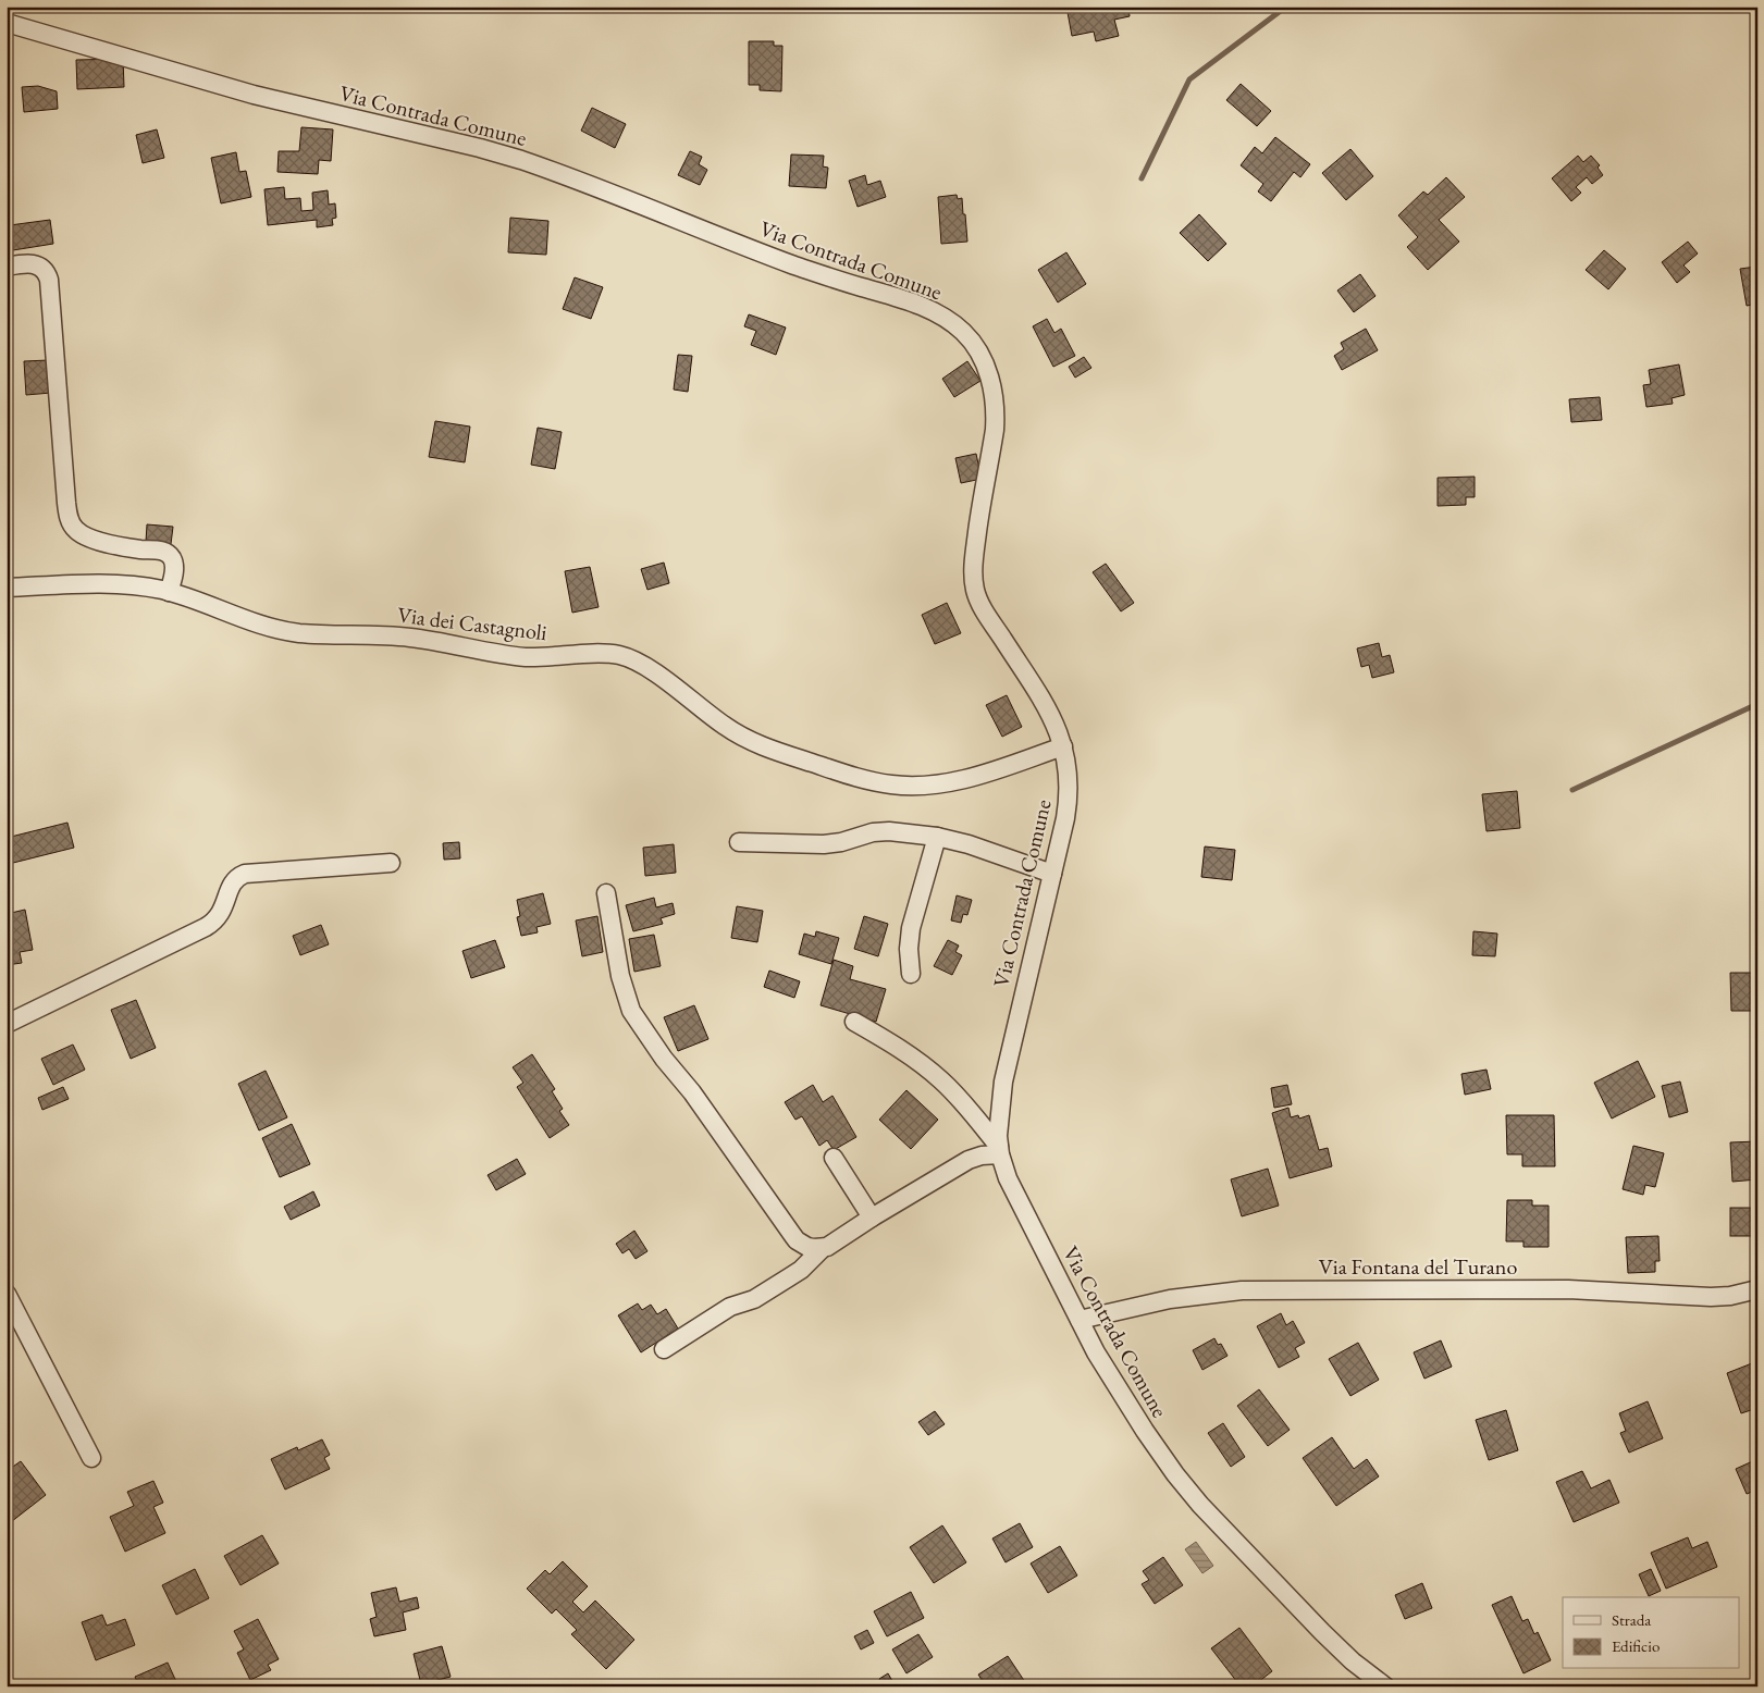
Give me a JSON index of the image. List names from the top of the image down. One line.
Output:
{"streets":{"street":["Via Contrada Comune","Via dei Castagnoli","Via Fontana del Turano"]},"crossings":[["Via Contrada Comune","Via dei Castagnoli"],["Via Contrada Comune","Via Fontana del Turano"]],"legend":["Strada","Edificio"]}
